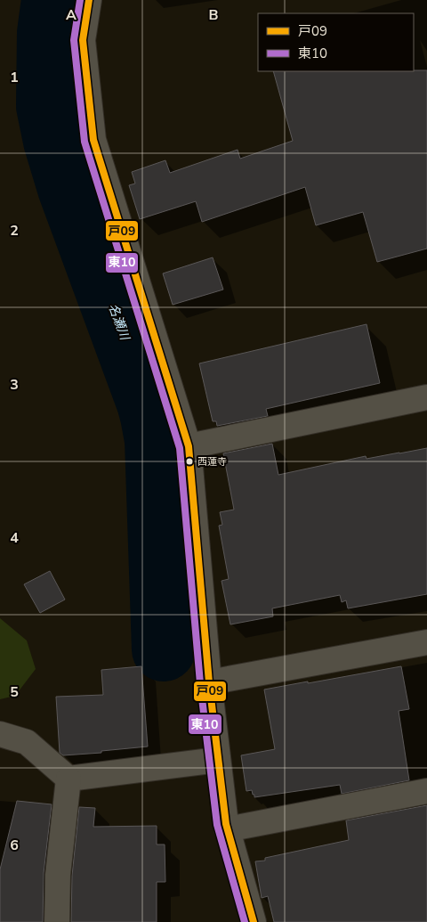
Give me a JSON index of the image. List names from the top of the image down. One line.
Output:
{"water":["名瀬川"],"places":["西蓮寺"],"lines":["transit line 戸09","transit line 東10"],"legend":["戸09","東10"],"grid":{"columns":["A","B"],"rows":["1","2","3","4","5","6"]}}
